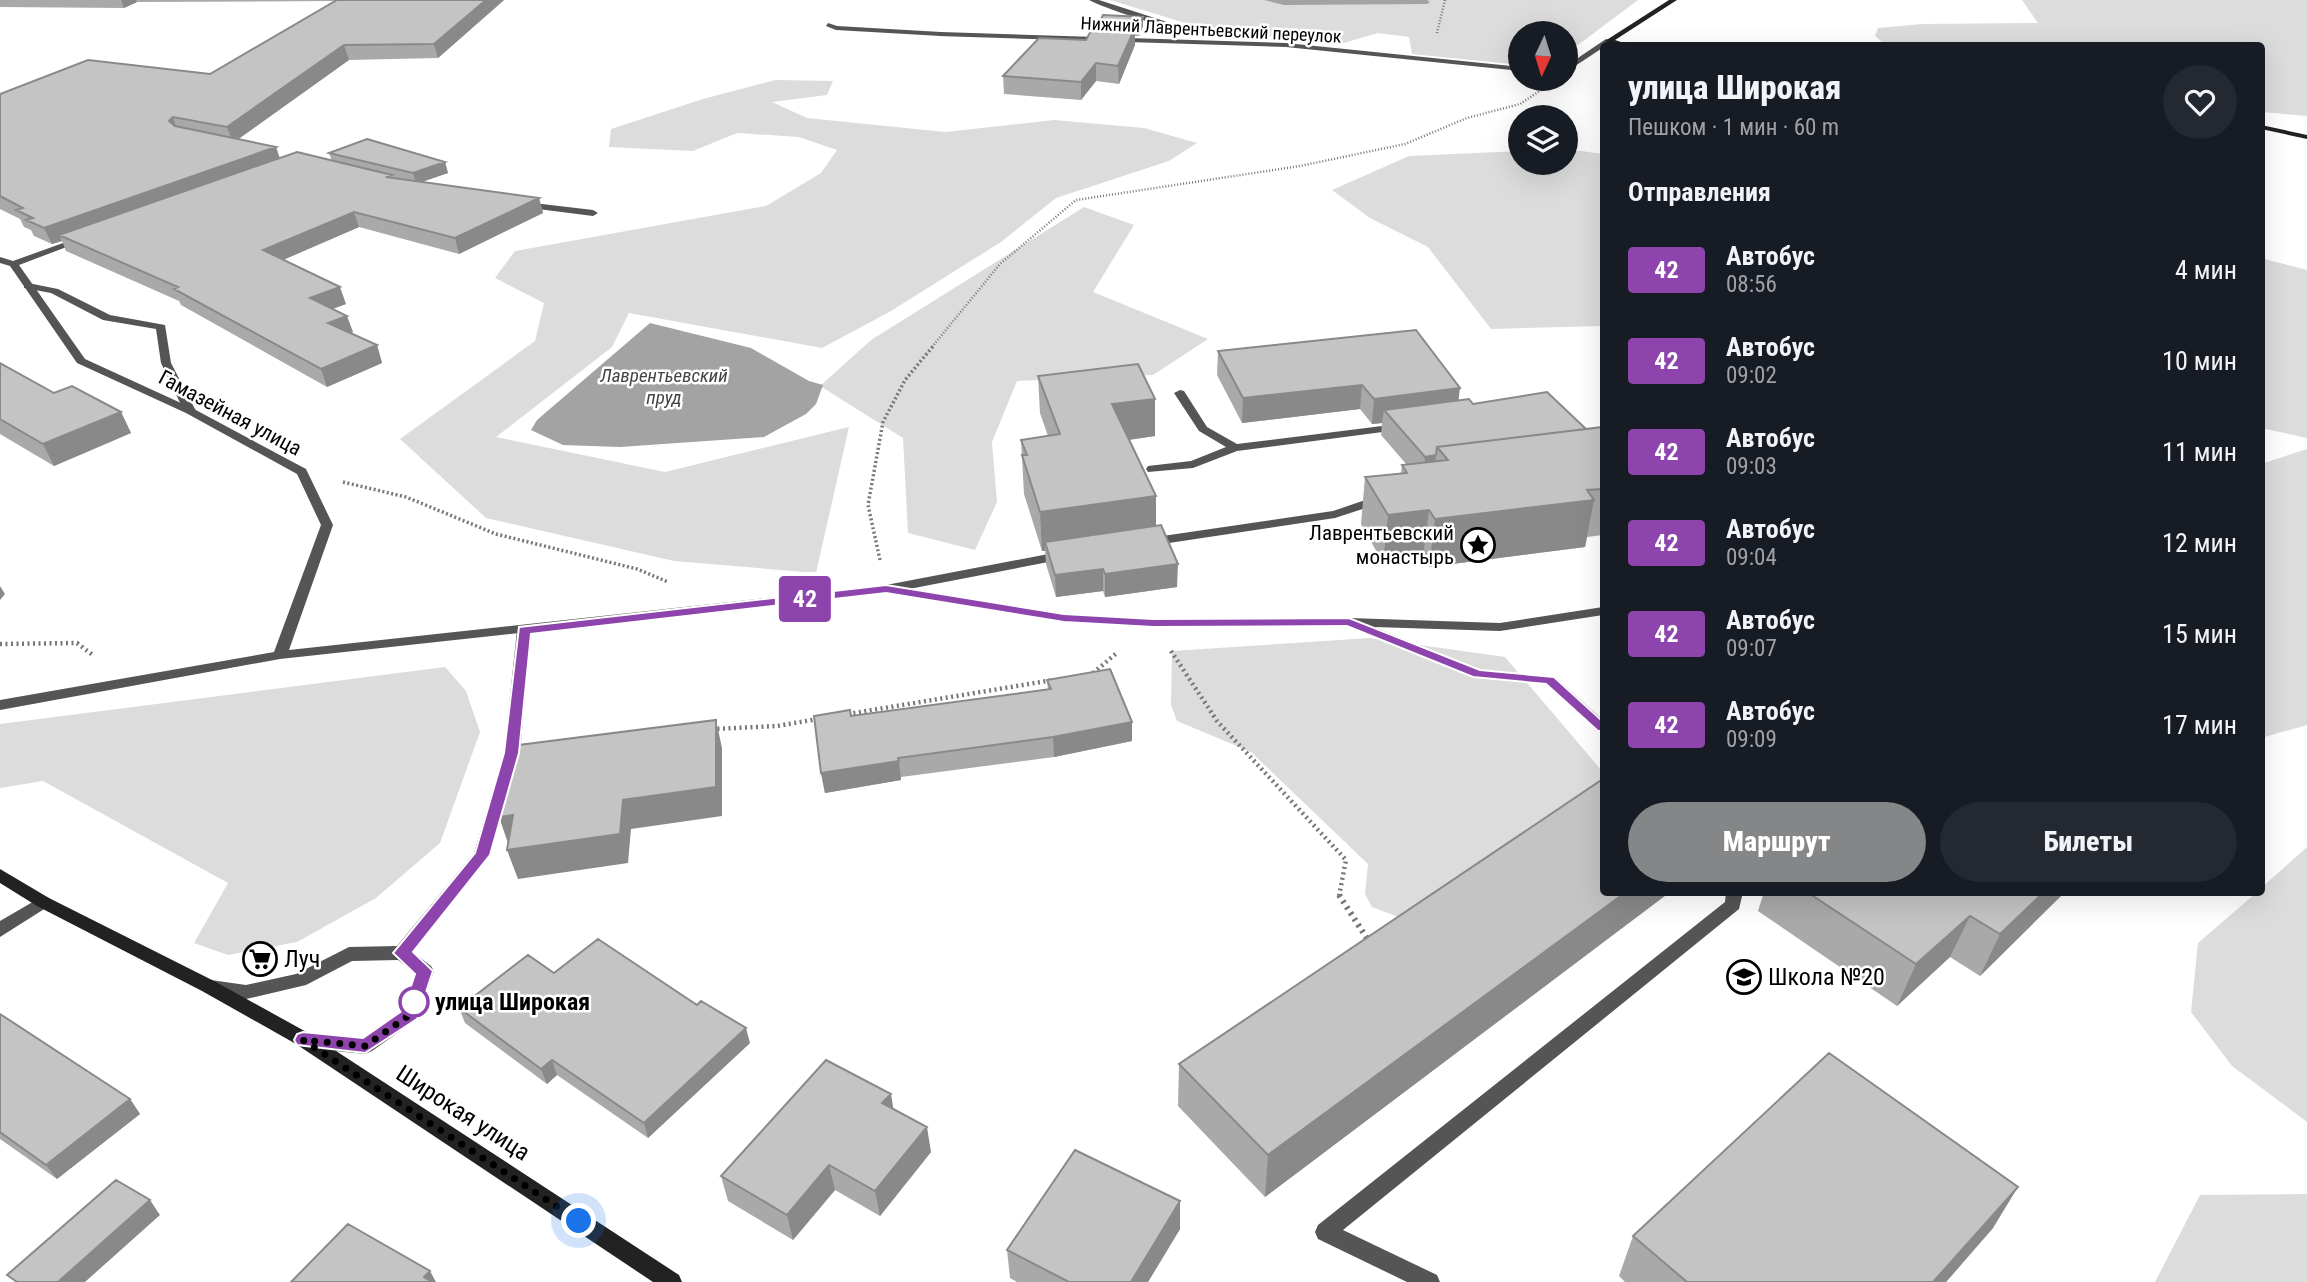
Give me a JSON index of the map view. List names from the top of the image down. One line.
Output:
{"streets":{"street":["Нижний Лаврентьевский переулок","Гамазейная улица","Широкая улица"]},"water":["Лаврентьевский пруд"],"places":{"place":["Лаврентьевский монастырь"],"supermarket":["Луч"],"school or university":["Школа №20"],"other":["улица Широкая"]},"lines":["bus line 42"],"north":"bottom","page":{"on_map":"42","heading":[["улица Широкая","Пешком · 1 мин · 60 m"],"Отправления"],"list":[{"mark":"42","name":"Автобус","note":"08:56","value":"4 мин"},{"mark":"42","name":"Автобус","note":"09:02","value":"10 мин"},{"mark":"42","name":"Автобус","note":"09:03","value":"11 мин"},{"mark":"42","name":"Автобус","note":"09:04","value":"12 мин"},{"mark":"42","name":"Автобус","note":"09:07","value":"15 мин"},{"mark":"42","name":"Автобус","note":"09:09","value":"17 мин"}],"buttons":["Маршрут","Билеты"]}}
